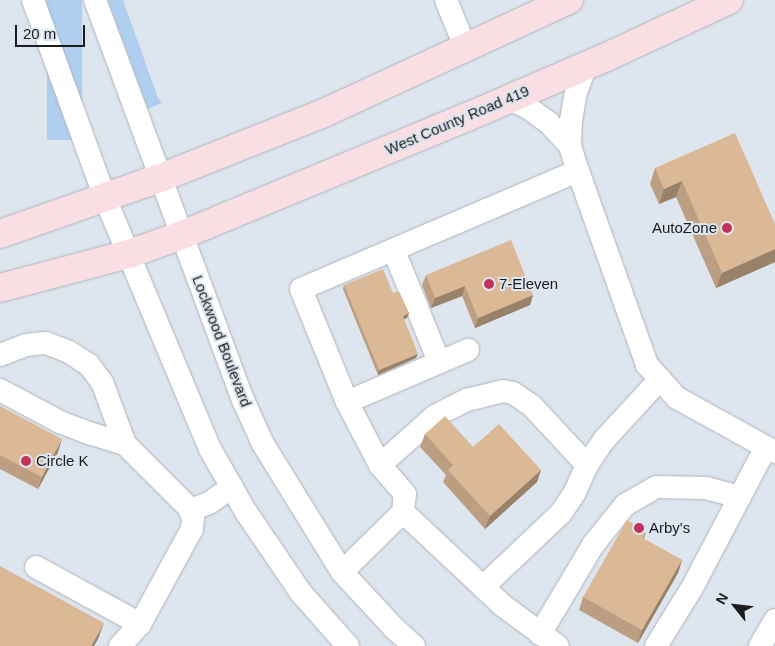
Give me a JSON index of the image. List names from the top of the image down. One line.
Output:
{"streets":{"main road":["West County Road 419"],"street":["Lockwood Boulevard"]},"crossings":[["West County Road 419","Lockwood Boulevard"]],"places":["AutoZone","7-Eleven","Circle K","Arby's"],"scale_bar":"20 m","north":"top left"}
